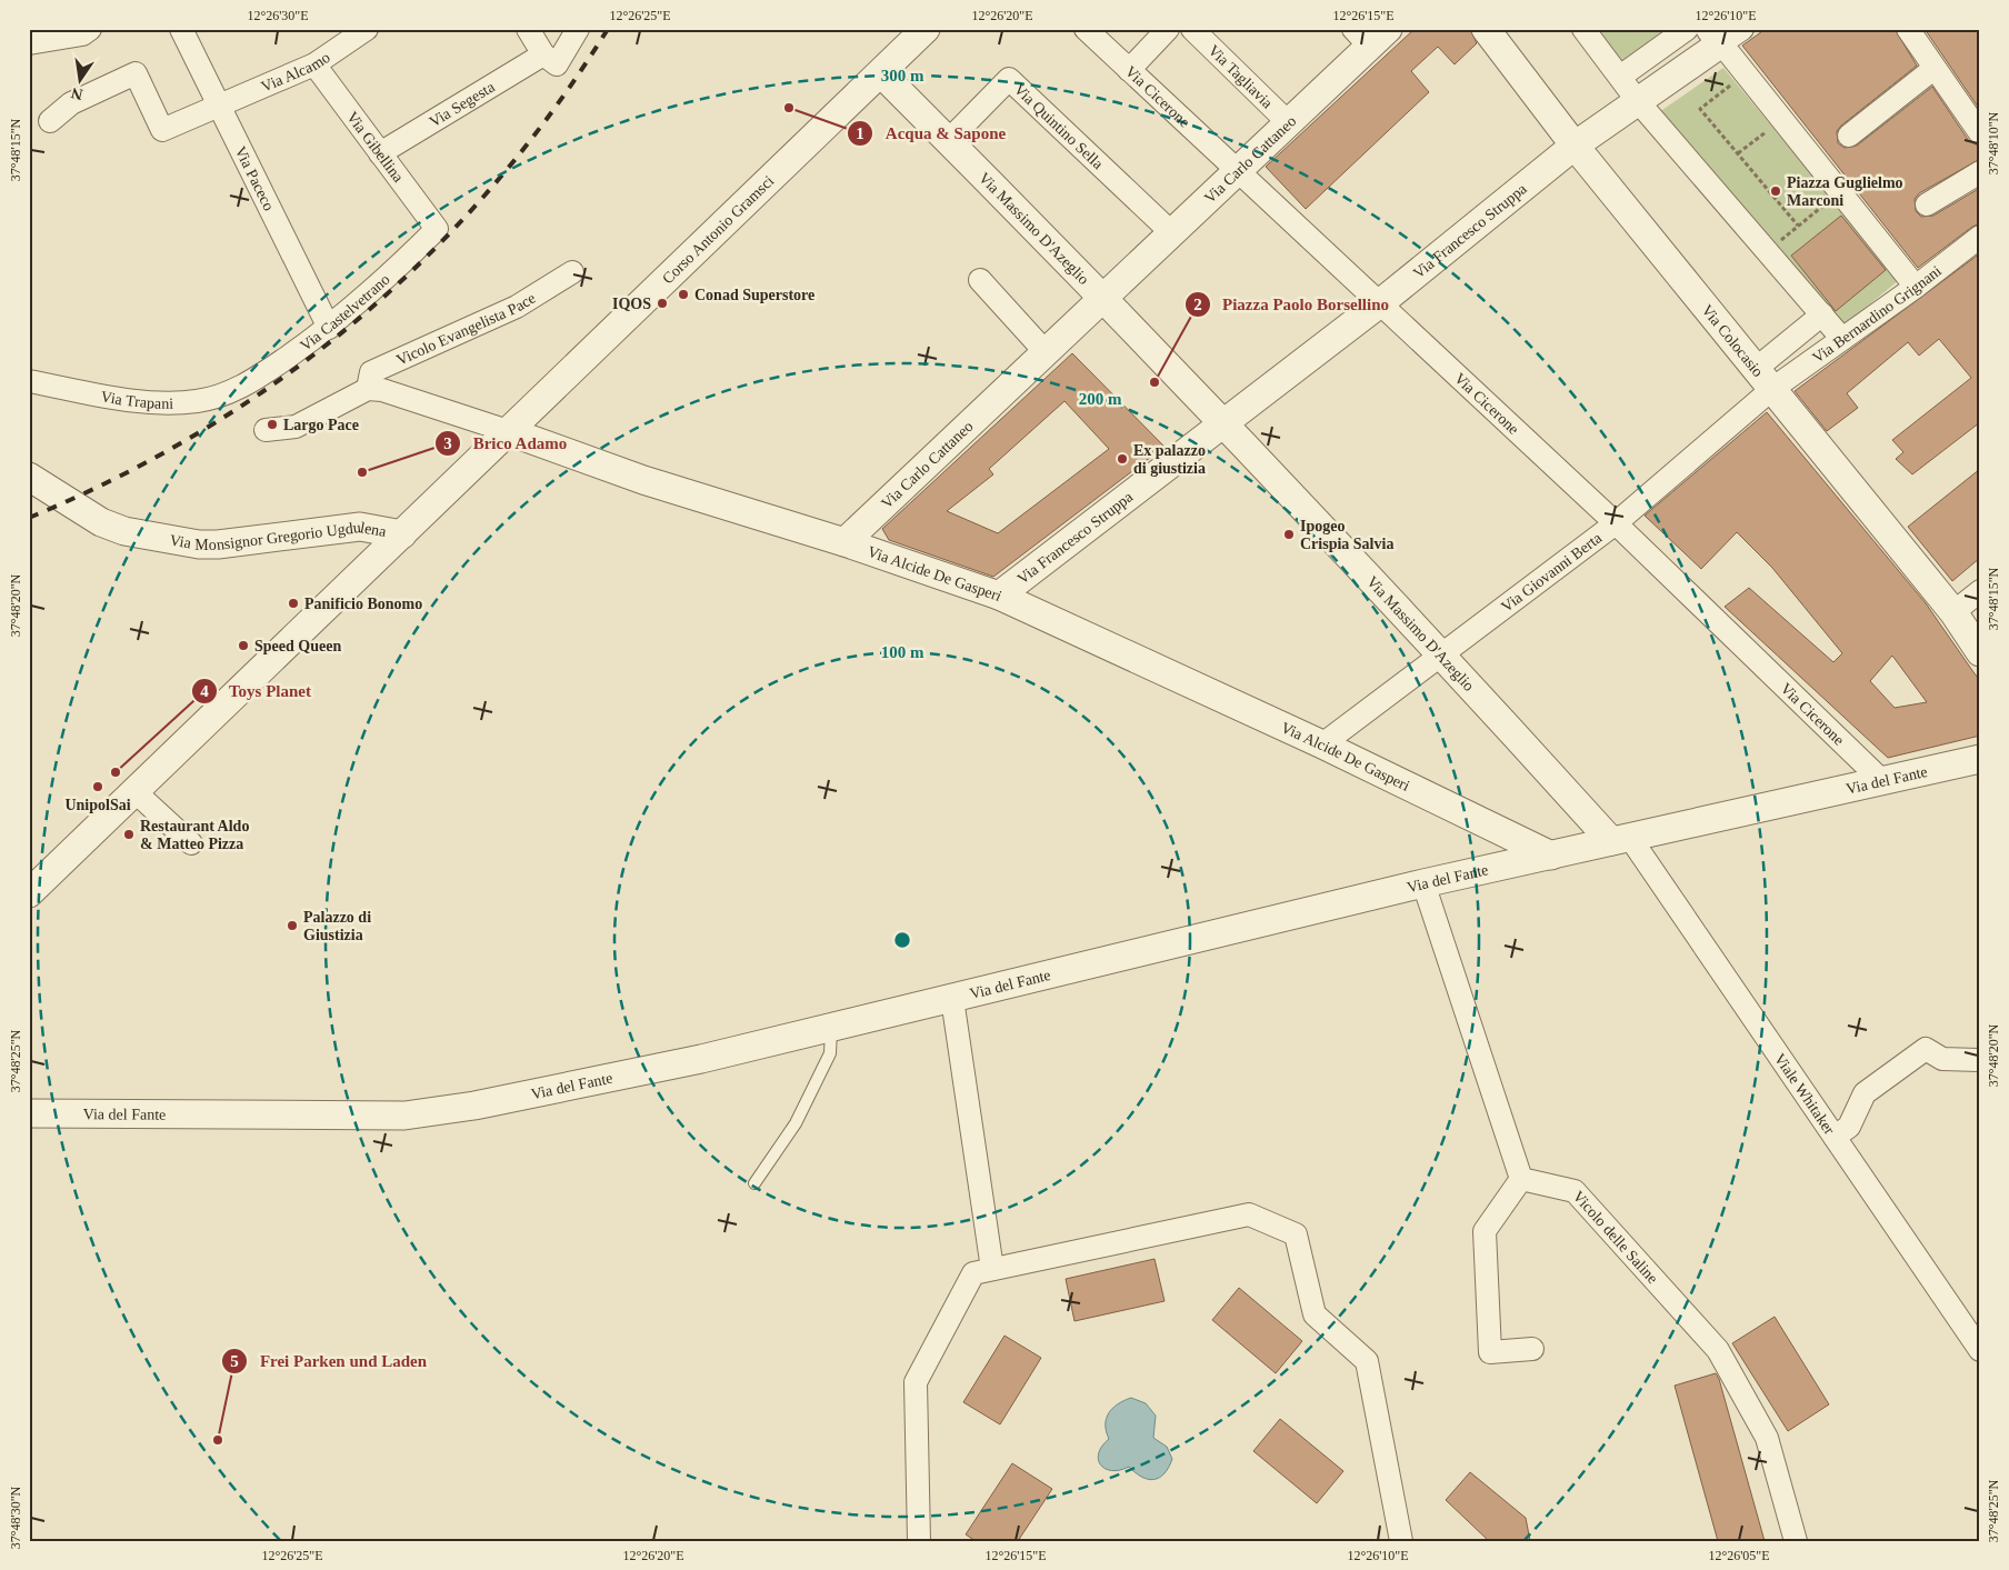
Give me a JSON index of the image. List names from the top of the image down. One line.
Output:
{"streets":{"street":["Via Alcamo","Via Tagliavia","Via Cicerone","Via Segesta","Via Quintino Sella","Via Gibellina","Via Carlo Cattaneo","Via Paceco","Via Massimo D'Azeglio","Corso Antonio Gramsci","Via Francesco Struppa","Via Castelvetrano","Via Bernardino Grignani","Vicolo Evangelista Pace","Via Colocasio","Via Trapani","Via Monsignor Gregorio Ugdulena","Via Giovanni Berta","Via Alcide De Gasperi","Via del Fante","Viale Whitaker","Vicolo delle Saline"]},"crossings":[["Via Alcamo","Via Gibellina"],["Via Alcamo","Via Paceco"],["Via Tagliavia","Via Carlo Cattaneo"],["Via Cicerone","Via Carlo Cattaneo"],["Via Cicerone","Via Francesco Struppa"],["Via Cicerone","Via Giovanni Berta"],["Via Cicerone","Via del Fante"],["Via Segesta","Via Gibellina"],["Via Quintino Sella","Via Carlo Cattaneo"],["Via Quintino Sella","Via Massimo D'Azeglio"],["Via Gibellina","Via Castelvetrano"],["Via Carlo Cattaneo","Via Massimo D'Azeglio"],["Via Carlo Cattaneo","Via Alcide De Gasperi"],["Via Paceco","Via Castelvetrano"],["Via Massimo D'Azeglio","Corso Antonio Gramsci"],["Via Massimo D'Azeglio","Via Francesco Struppa"],["Via Massimo D'Azeglio","Via Giovanni Berta"],["Via Massimo D'Azeglio","Via del Fante"],["Via Massimo D'Azeglio","Viale Whitaker"],["Corso Antonio Gramsci","Via Monsignor Gregorio Ugdulena"],["Corso Antonio Gramsci","Via Alcide De Gasperi"],["Via Francesco Struppa","Via Colocasio"],["Via Francesco Struppa","Via Alcide De Gasperi"],["Via Castelvetrano","Via Trapani"],["Via Bernardino Grignani","Via Colocasio"],["Via Bernardino Grignani","Via Giovanni Berta"],["Vicolo Evangelista Pace","Via Alcide De Gasperi"],["Via Colocasio","Via Giovanni Berta"],["Via Giovanni Berta","Via Alcide De Gasperi"],["Via Alcide De Gasperi","Via del Fante"],["Via del Fante","Viale Whitaker"]],"places":["Acqua & Sapone","Piazza Guglielmo Marconi","Conad Superstore","IQOS","Piazza Paolo Borsellino","Largo Pace","Ex palazzo di giustizia","Brico Adamo","Ipogeo Crispia Salvia","Panificio Bonomo","Speed Queen","Toys Planet","UnipolSai","Restaurant Aldo & Matteo Pizza","Palazzo di Giustizia","Frei Parken und Laden"],"north":"bottom","coordinates":["12°26'30\"E","12°26'25\"E","12°26'20\"E","12°26'15\"E","12°26'10\"E","37°48'10\"N","37°48'15\"N","37°48'20\"N","37°48'25\"N","37°48'30\"N","12°26'05\"E"],"rings":["300 m","200 m","100 m"]}
